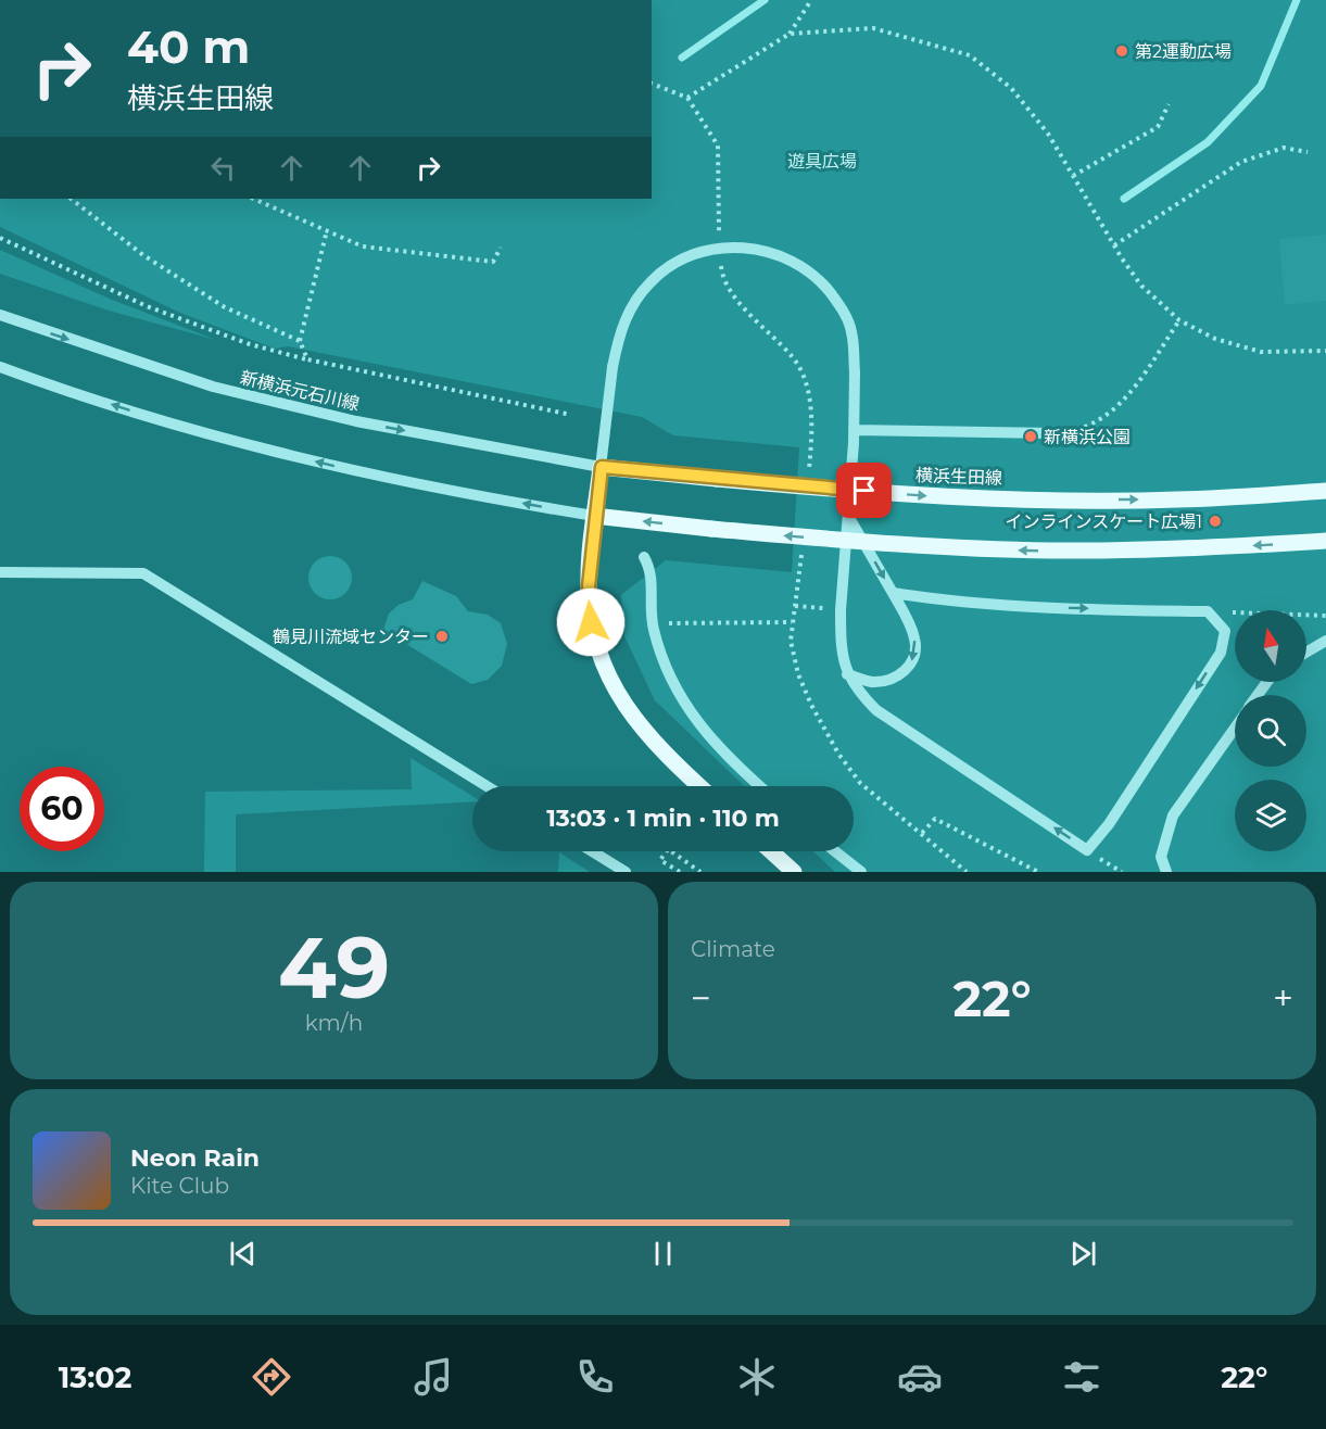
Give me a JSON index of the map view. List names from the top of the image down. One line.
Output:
{"streets":{"main road":["横浜生田線"],"street":["新横浜元石川線"]},"crossings":[["新横浜元石川線","横浜生田線"]],"parks":["遊具広場"],"places":["第2運動広場","新横浜公園","インラインスケート広場1","鶴見川流域センター"],"north":"top","page":{"turn":["40 m","横浜生田線"],"limit":"60","trip":"13:03 · 1 min · 110 m","tile":[["49","km/h"],"Climate"],"heat":["−","22°","+"],"song":["Neon Rain","Kite Club"],"tabs":["13:02","22°"]}}
